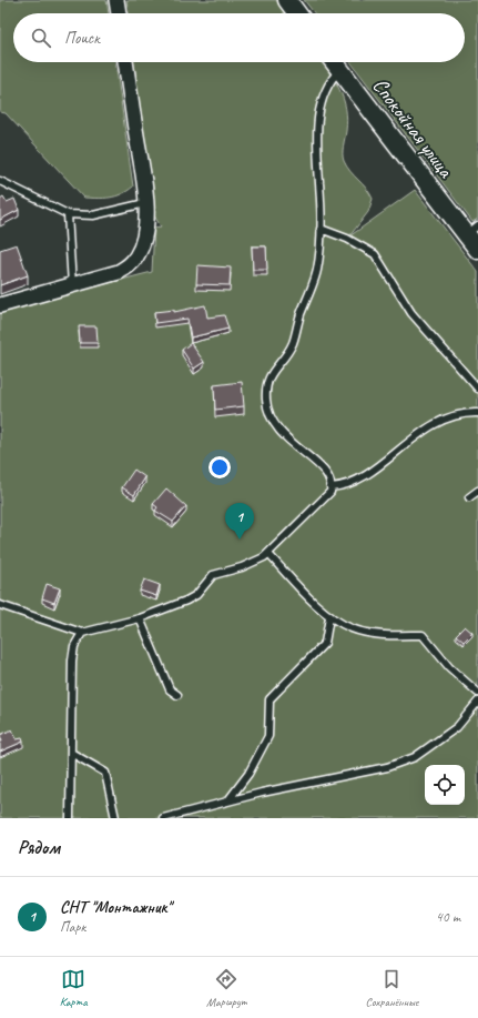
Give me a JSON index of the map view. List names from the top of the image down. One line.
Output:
{"streets":{"street":["Спокойная улица"]},"page":{"search":"Поиск","pins":"1","heading":"Рядом","list":[{"mark":"1","name":"СНТ \"Монтажник\"","note":"Парк","value":"40 m"}],"nav":["Карта","Маршрут","Сохранённые"]}}
